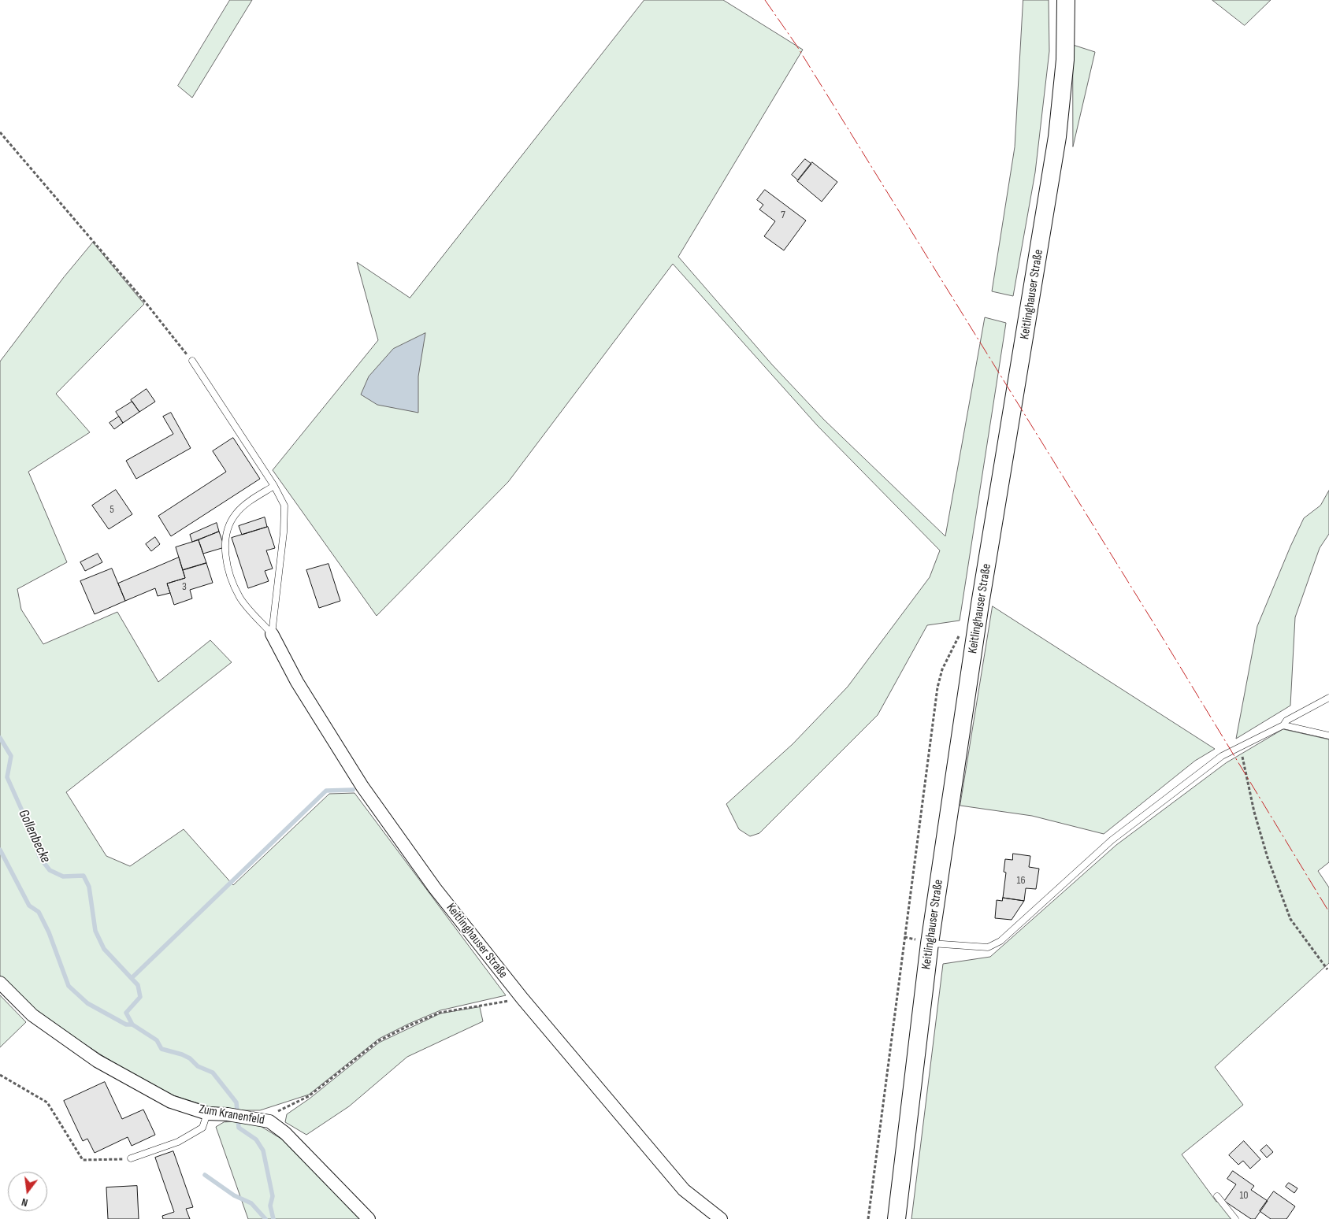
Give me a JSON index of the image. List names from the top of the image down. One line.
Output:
{"streets":{"main road":["Keitlinghauser Straße"],"street":["Zum Kranenfeld"]},"water":["Gollenbecke"],"house_numbers":["7","5","3","16","10"],"north":"bottom"}
